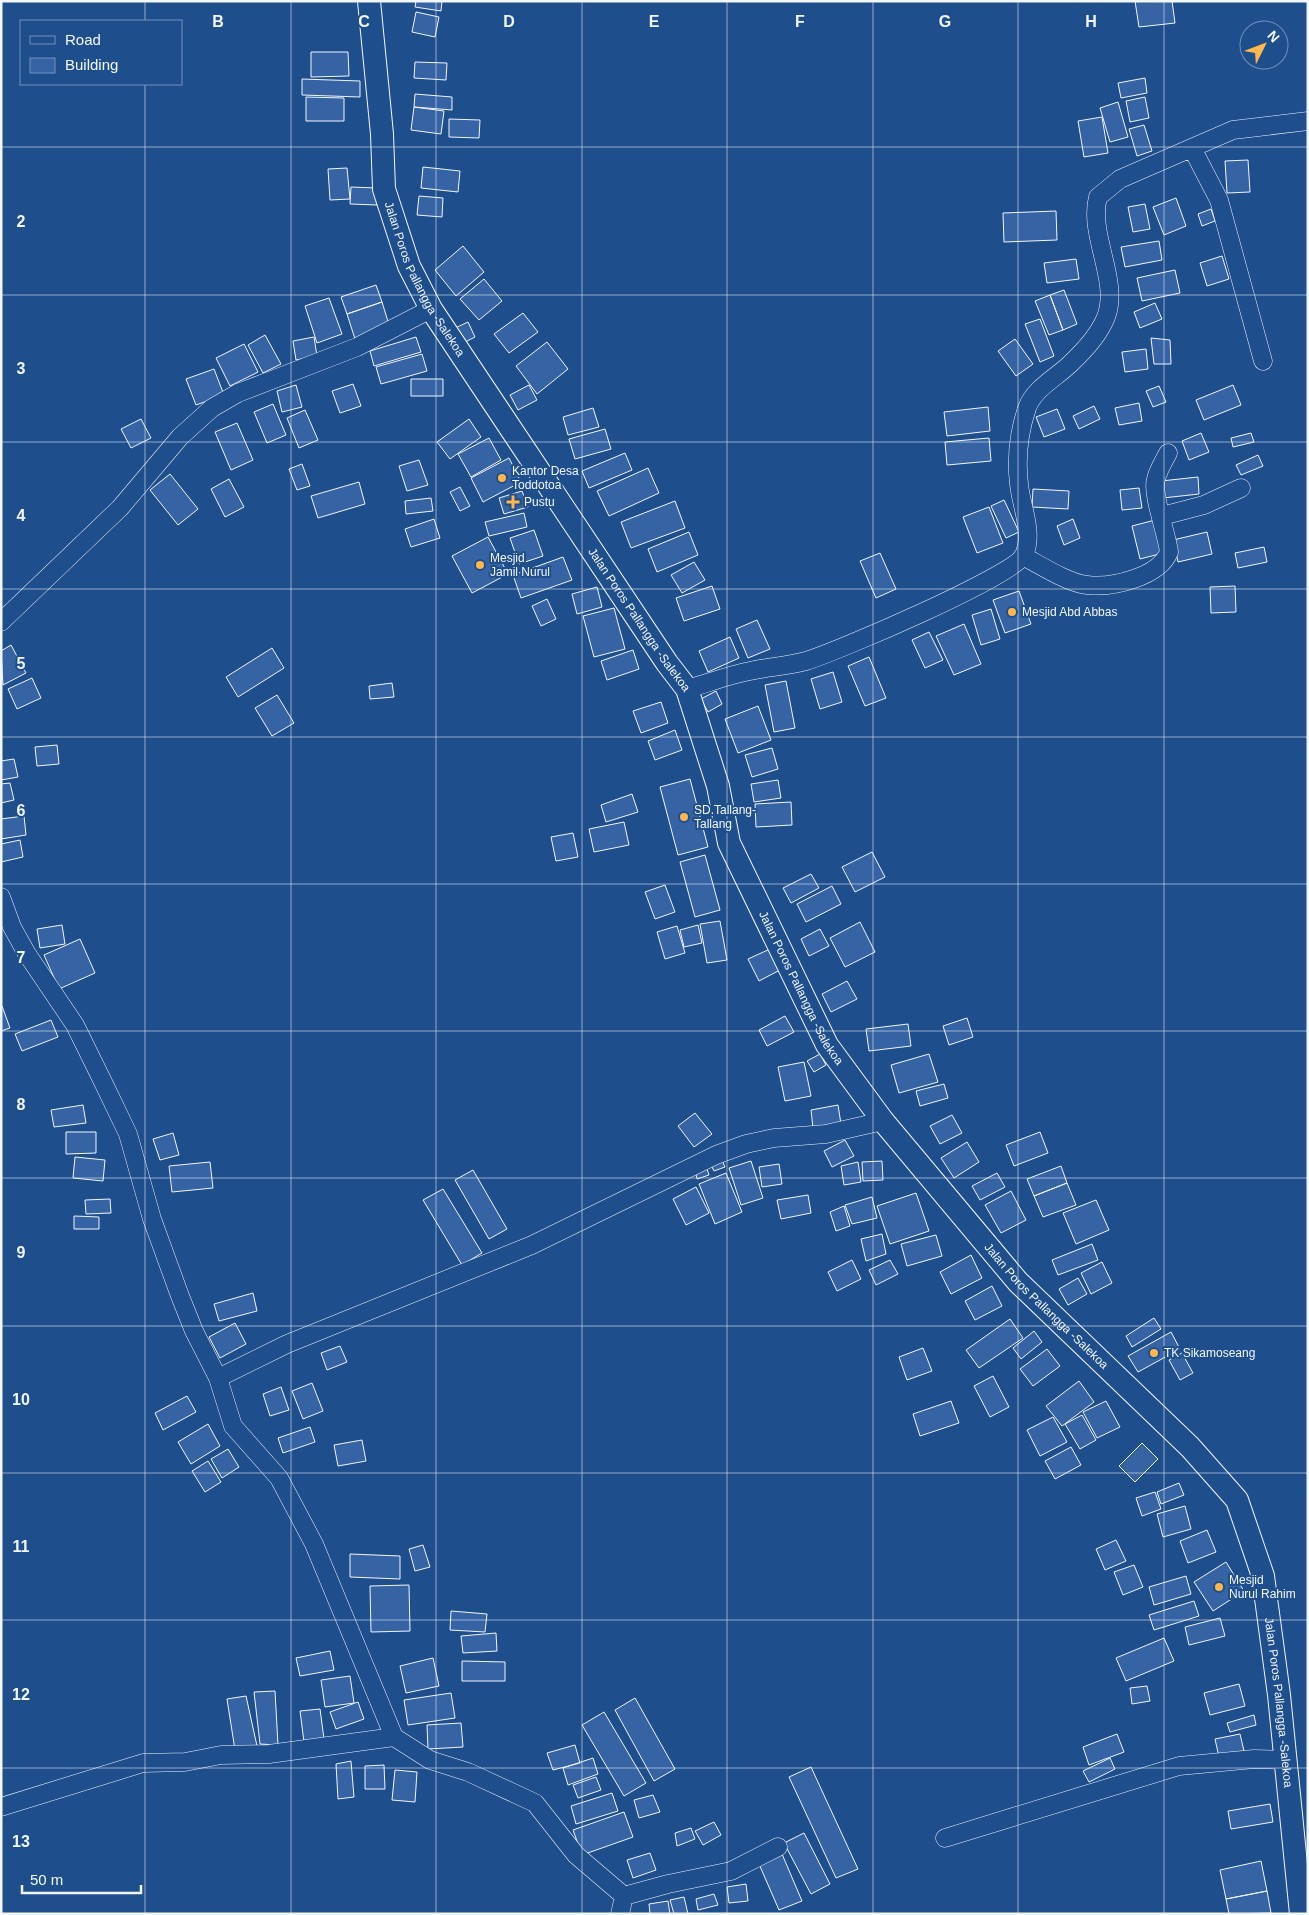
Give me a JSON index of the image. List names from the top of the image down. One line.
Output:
{"streets":{"main road":["Jalan Poros Pallangga -Salekoa"]},"places":{"other":["Kantor Desa Toddotoa","Mesjid Jamil Nurul","Mesjid Abd Abbas","SD.Tallang- Tallang","TK Sikamoseang","Mesjid Nurul Rahim"],"health":["Pustu"]},"legend":["Road","Building"],"scale_bar":"50 m","north":"top right","grid":{"columns":["B","C","D","E","F","G","H"],"rows":["2","3","4","5","6","7","8","9","10","11","12","13"]}}
